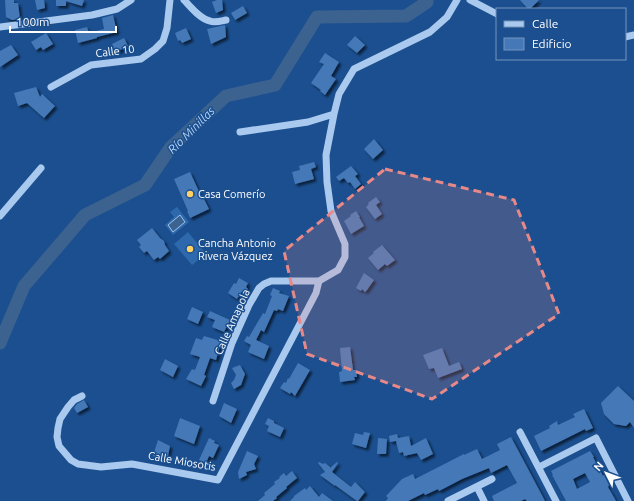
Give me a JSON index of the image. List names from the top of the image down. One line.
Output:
{"streets":{"street":["Calle 10","Calle Amapola","Calle Miosotis"]},"crossings":[["Calle Amapola","Calle Miosotis"]],"water":["Río Minillas"],"places":["Casa Comerío","Cancha Antonio Rivera Vázquez"],"legend":["Calle","Edificio"],"scale_bar":"100 m","north":"top left"}
